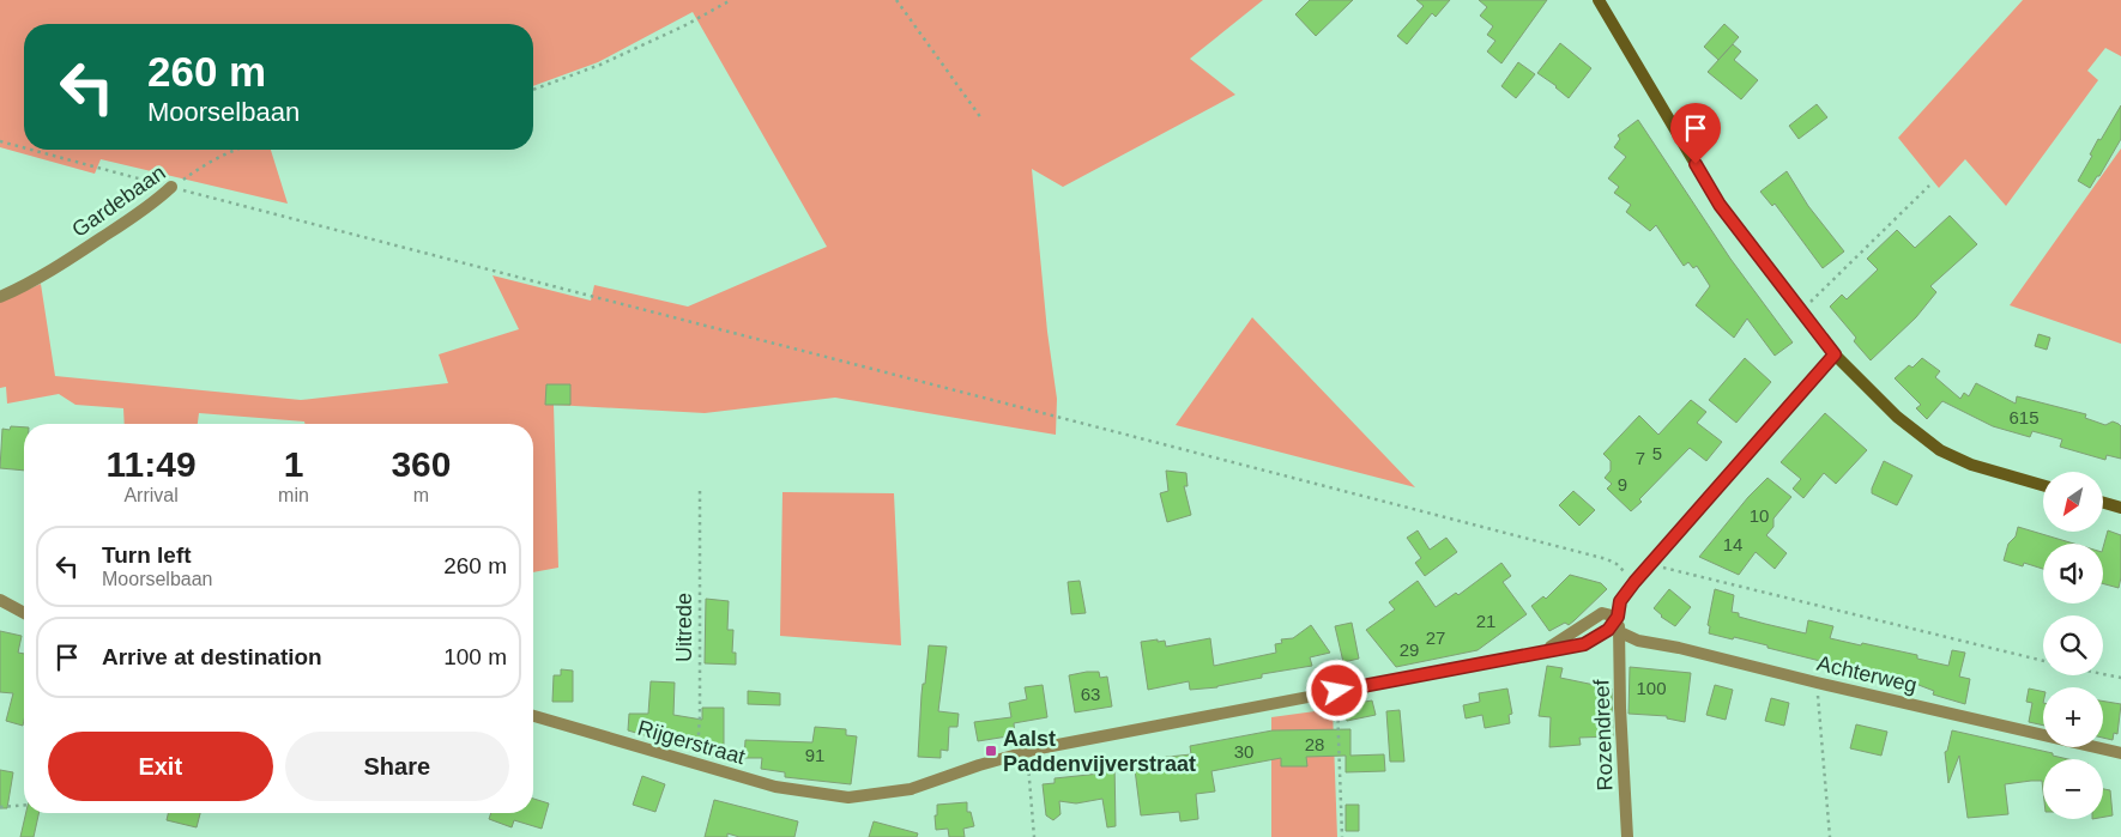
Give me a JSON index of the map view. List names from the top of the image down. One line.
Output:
{"streets":{"street":["Gardebaan","Achterweg","Rozendreef","Rijgerstraat"],"path":["Uitrede"]},"crossings":[["Uitrede","Rijgerstraat"],["Achterweg","Rozendreef"]],"places":{"transit":["Aalst Paddenvijverstraat"]},"house_numbers":["615","5","7","9","10","14","21","27","29","100","63","28","30","91"],"north":"bottom left","page":{"turn":["260 m","Moorselbaan"],"eta":["11:49","Arrival","1","min","360","m"],"map_buttons":["+","−"],"list":[{"name":"Turn left","note":"Moorselbaan","value":"260 m"},{"name":"Arrive at destination","value":"100 m"}],"buttons":["Exit","Share"]}}
